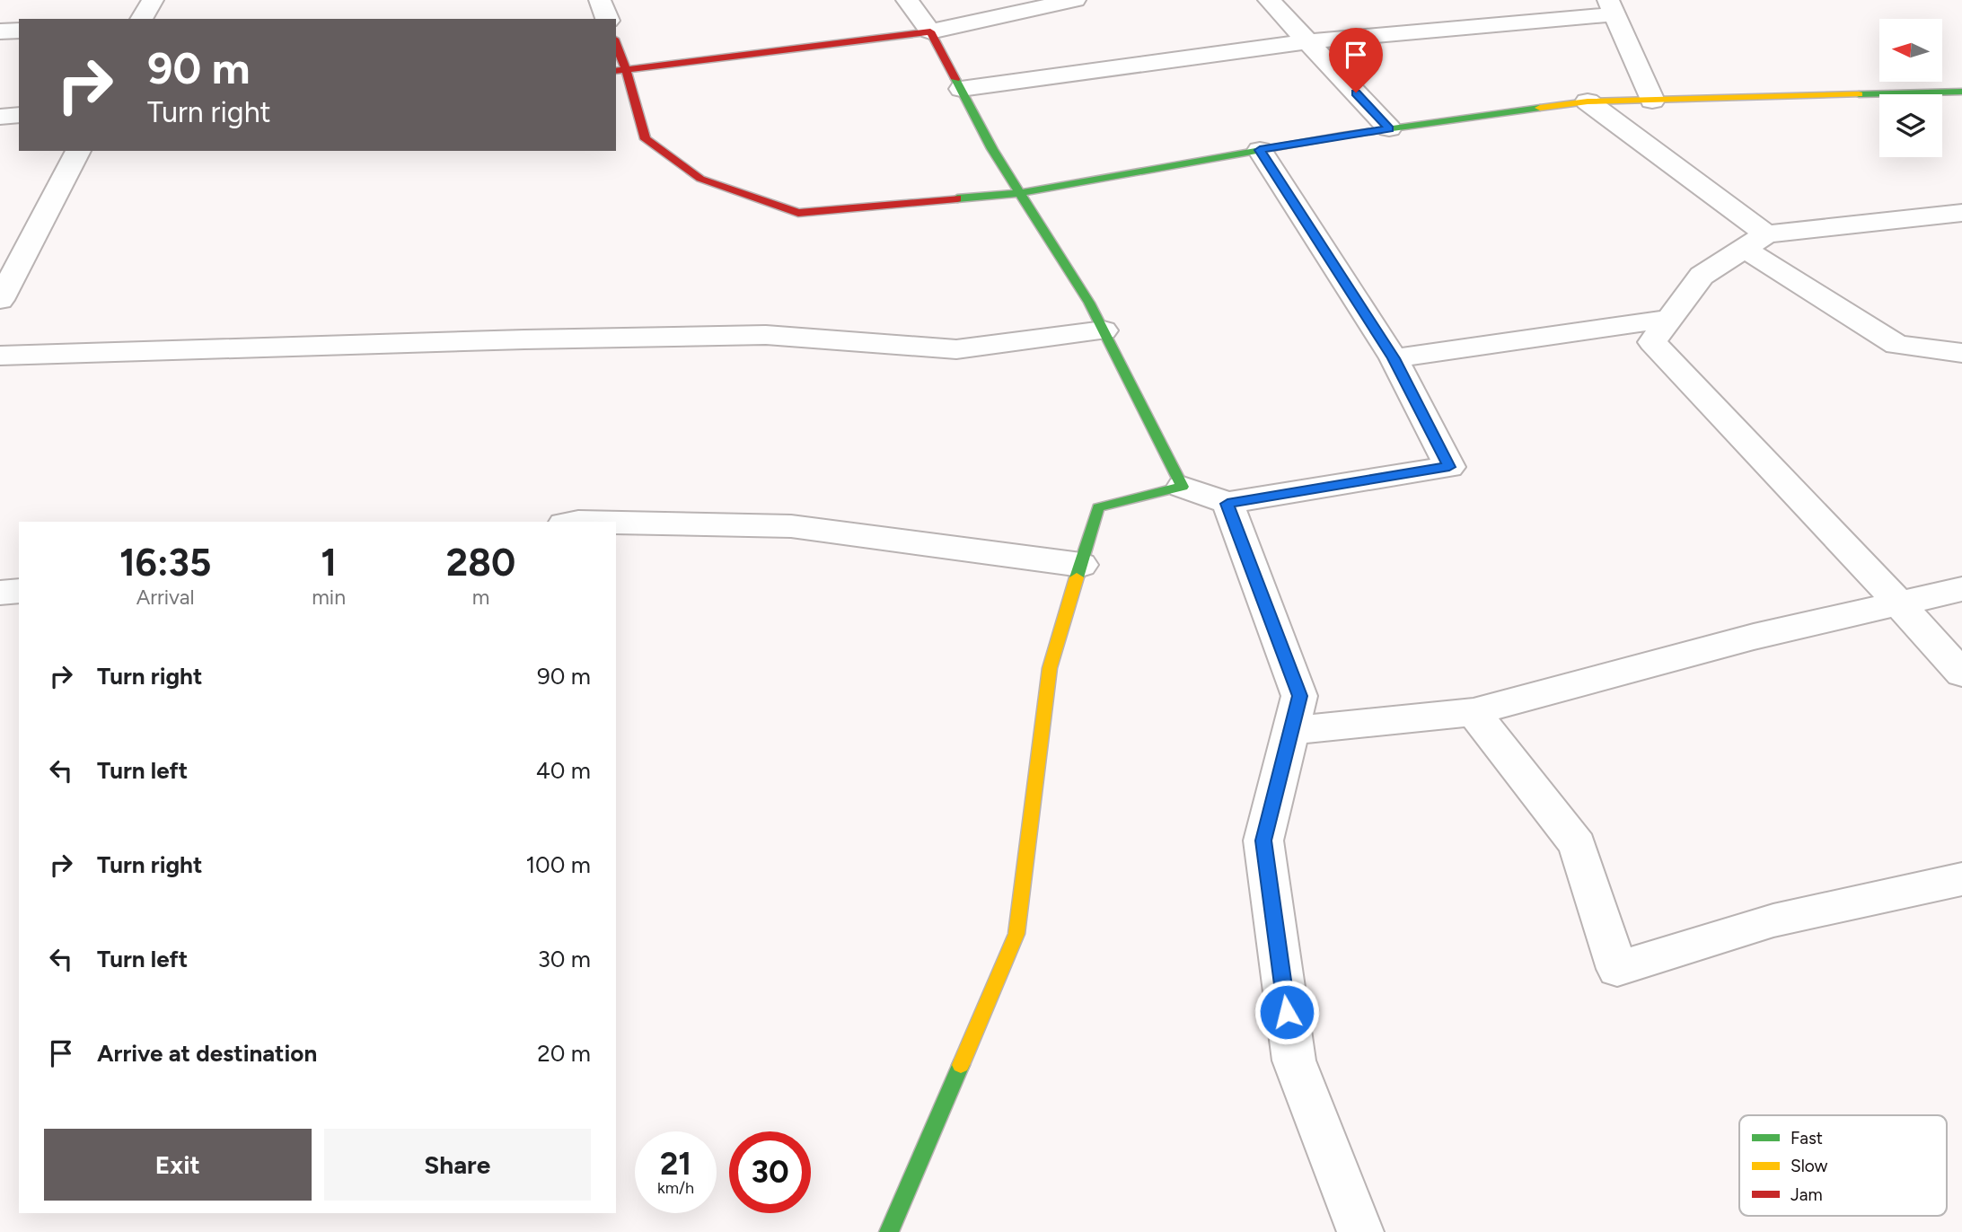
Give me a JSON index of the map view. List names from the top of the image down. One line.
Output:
{"legend":["Fast","Slow","Jam"],"north":"left","page":{"turn":["90 m","Turn right"],"eta":["16:35","Arrival","1","min","280","m"],"list":[{"name":"Turn right","value":"90 m"},{"name":"Turn left","value":"40 m"},{"name":"Turn right","value":"100 m"},{"name":"Turn left","value":"30 m"},{"name":"Arrive at destination","value":"20 m"}],"buttons":["Exit","Share"],"speed":"21 km/h","limit":"30"}}
